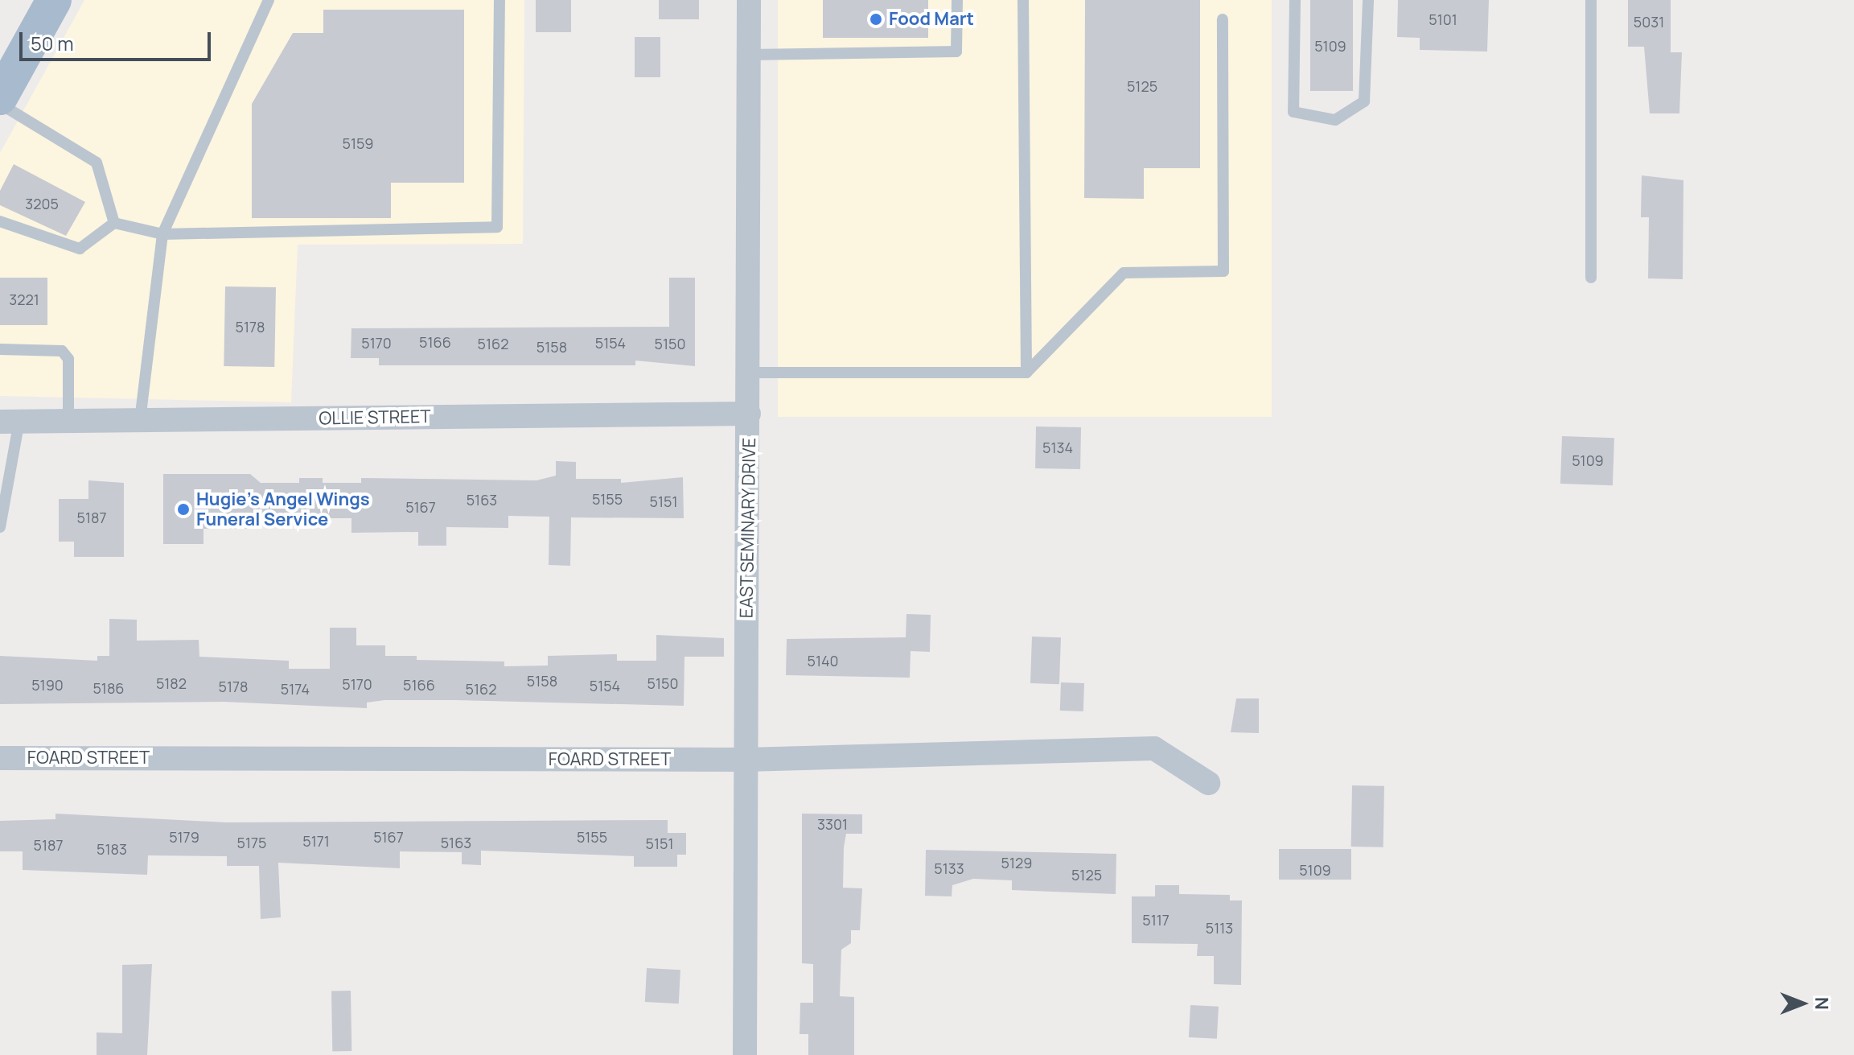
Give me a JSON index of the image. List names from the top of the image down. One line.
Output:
{"streets":{"street":["OLLIE STREET","EAST SEMINARY DRIVE","FOARD STREET"]},"crossings":[["OLLIE STREET","EAST SEMINARY DRIVE"],["EAST SEMINARY DRIVE","FOARD STREET"]],"places":["Food Mart","Hugie's Angel Wings Funeral Service"],"house_numbers":["5101","5031","5109","5125","5159","3205","3221","5178","5166","5170","5154","5162","5150","5158","5134","5109","5155","5163","5151","5167","5187","5140","5158","5182","5150","5170","5190","5166","5154","5178","5186","5174","5162","3301","5179","5167","5155","5171","5175","5163","5151","5187","5183","5129","5133","5109","5125","5117","5113"],"scale_bar":"50 m","north":"right"}
